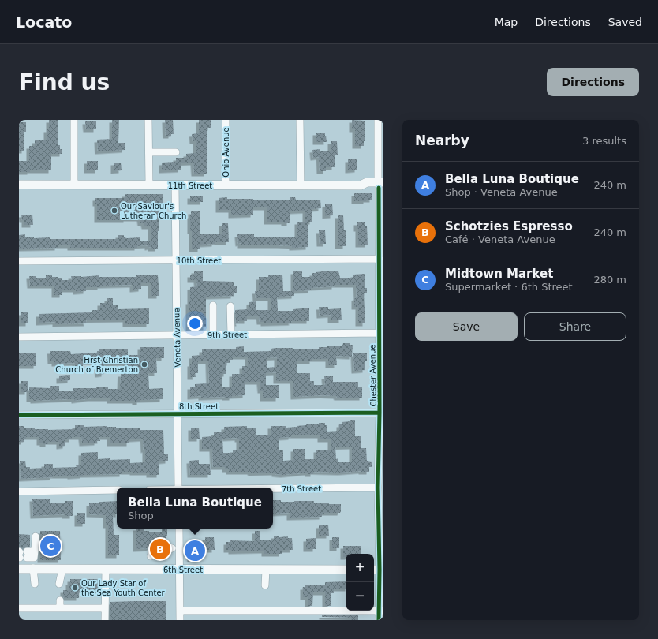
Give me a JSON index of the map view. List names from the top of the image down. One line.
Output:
{"streets":{"main road":["11th Street","6th Street"],"street":["Ohio Avenue","10th Street","9th Street","Veneta Avenue","Chester Avenue","8th Street","7th Street"]},"crossings":[["Ohio Avenue","11th Street"],["11th Street","Veneta Avenue"],["11th Street","Chester Avenue"],["10th Street","Veneta Avenue"],["10th Street","Chester Avenue"],["9th Street","Veneta Avenue"],["9th Street","Chester Avenue"],["Veneta Avenue","8th Street"],["Chester Avenue","8th Street"],["Chester Avenue","7th Street"]],"places":["Our Saviour's Lutheran Church","First Christian Church of Bremerton","Our Lady Star of the Sea Youth Center"],"page":{"header":"Locato","nav":["Map","Directions","Saved"],"buttons":["Directions",["Save","Share"]],"title":"Find us","heading":["Nearby","3 results"],"list":[{"mark":"A","name":"Bella Luna Boutique","note":"Shop · Veneta Avenue","value":"240 m"},{"mark":"B","name":"Schotzies Espresso","note":"Café · Veneta Avenue","value":"240 m"},{"mark":"C","name":"Midtown Market","note":"Supermarket · 6th Street","value":"280 m"}],"popup":["Bella Luna Boutique","Shop"],"pins":["C","B","A"],"map_buttons":["+","−"]}}
